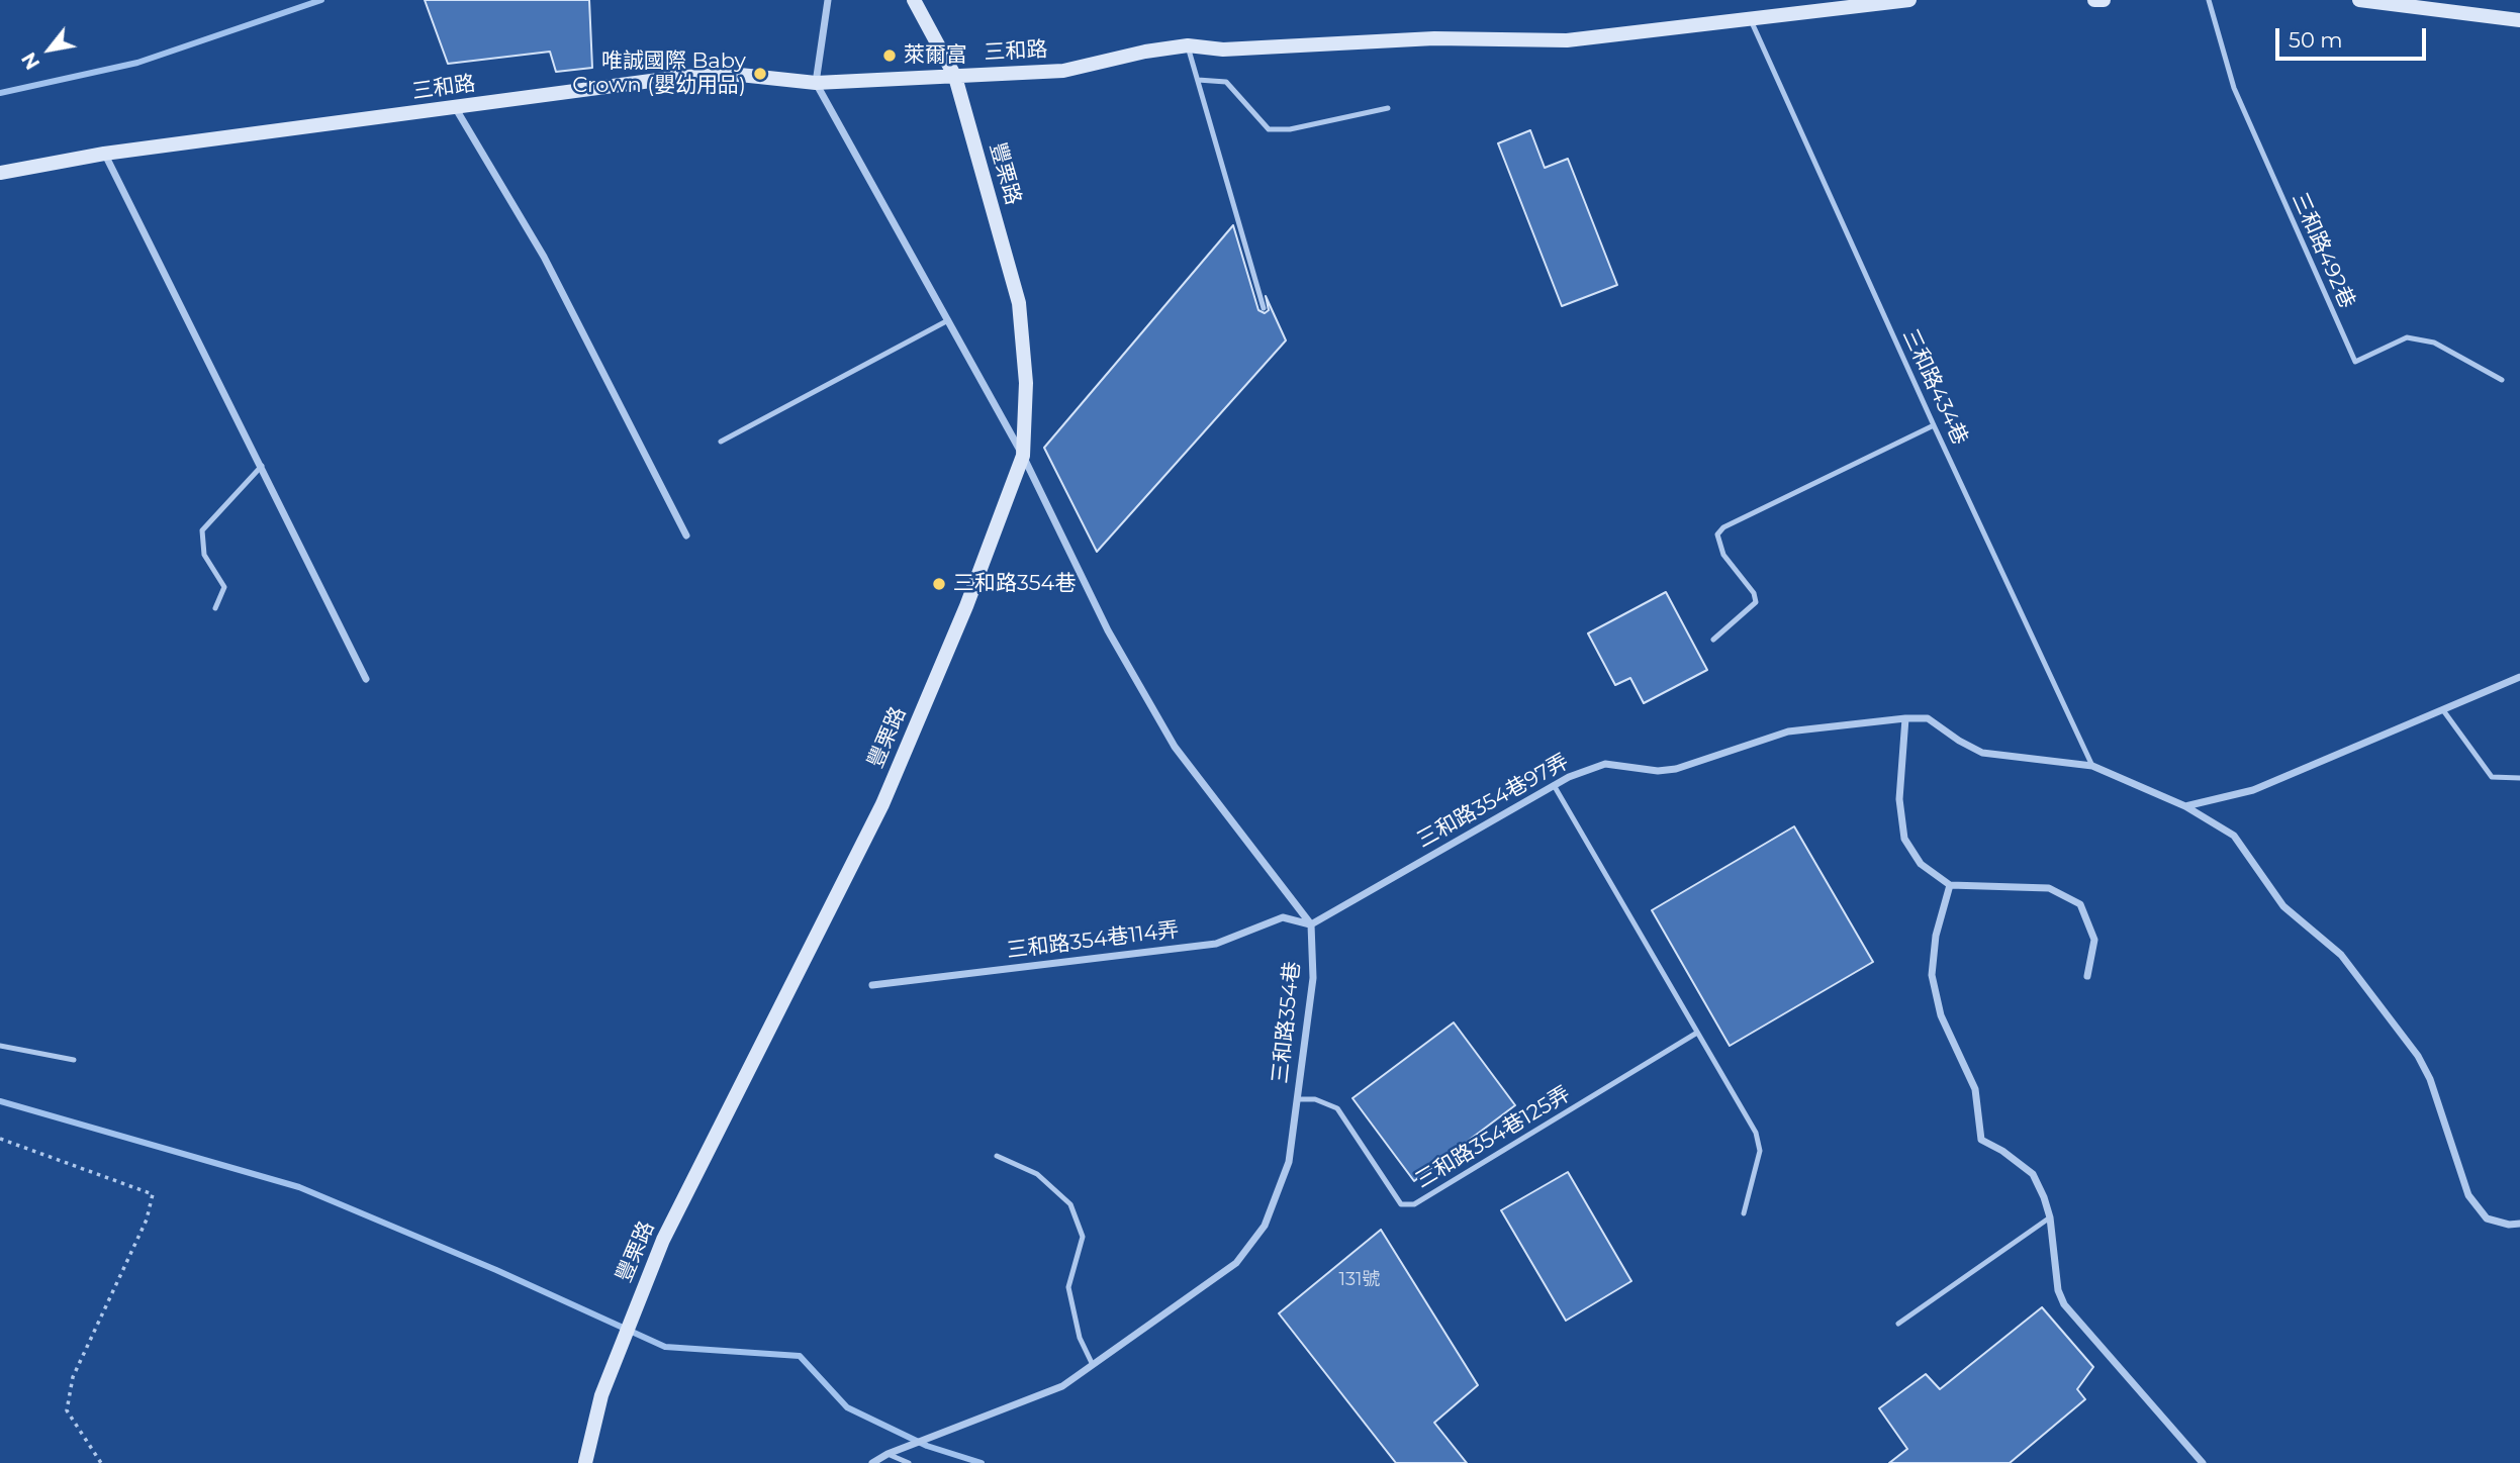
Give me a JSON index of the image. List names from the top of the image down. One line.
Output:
{"streets":{"street":["三和路","豐栗路","三和路354巷97弄","三和路354巷114弄","三和路354巷"],"lane":["三和路492巷","三和路434巷","三和路354巷125弄"]},"crossings":[["三和路","豐栗路"],["三和路","三和路434巷"],["三和路434巷","三和路354巷97弄"],["三和路354巷97弄","三和路354巷114弄"],["三和路354巷97弄","三和路354巷"],["三和路354巷114弄","三和路354巷"],["三和路354巷","三和路354巷125弄"]],"places":["萊爾富","唯誠國際 Baby Crown (嬰幼用品)","三和路354巷"],"house_numbers":["131號"],"scale_bar":"50 m","north":"bottom left"}
